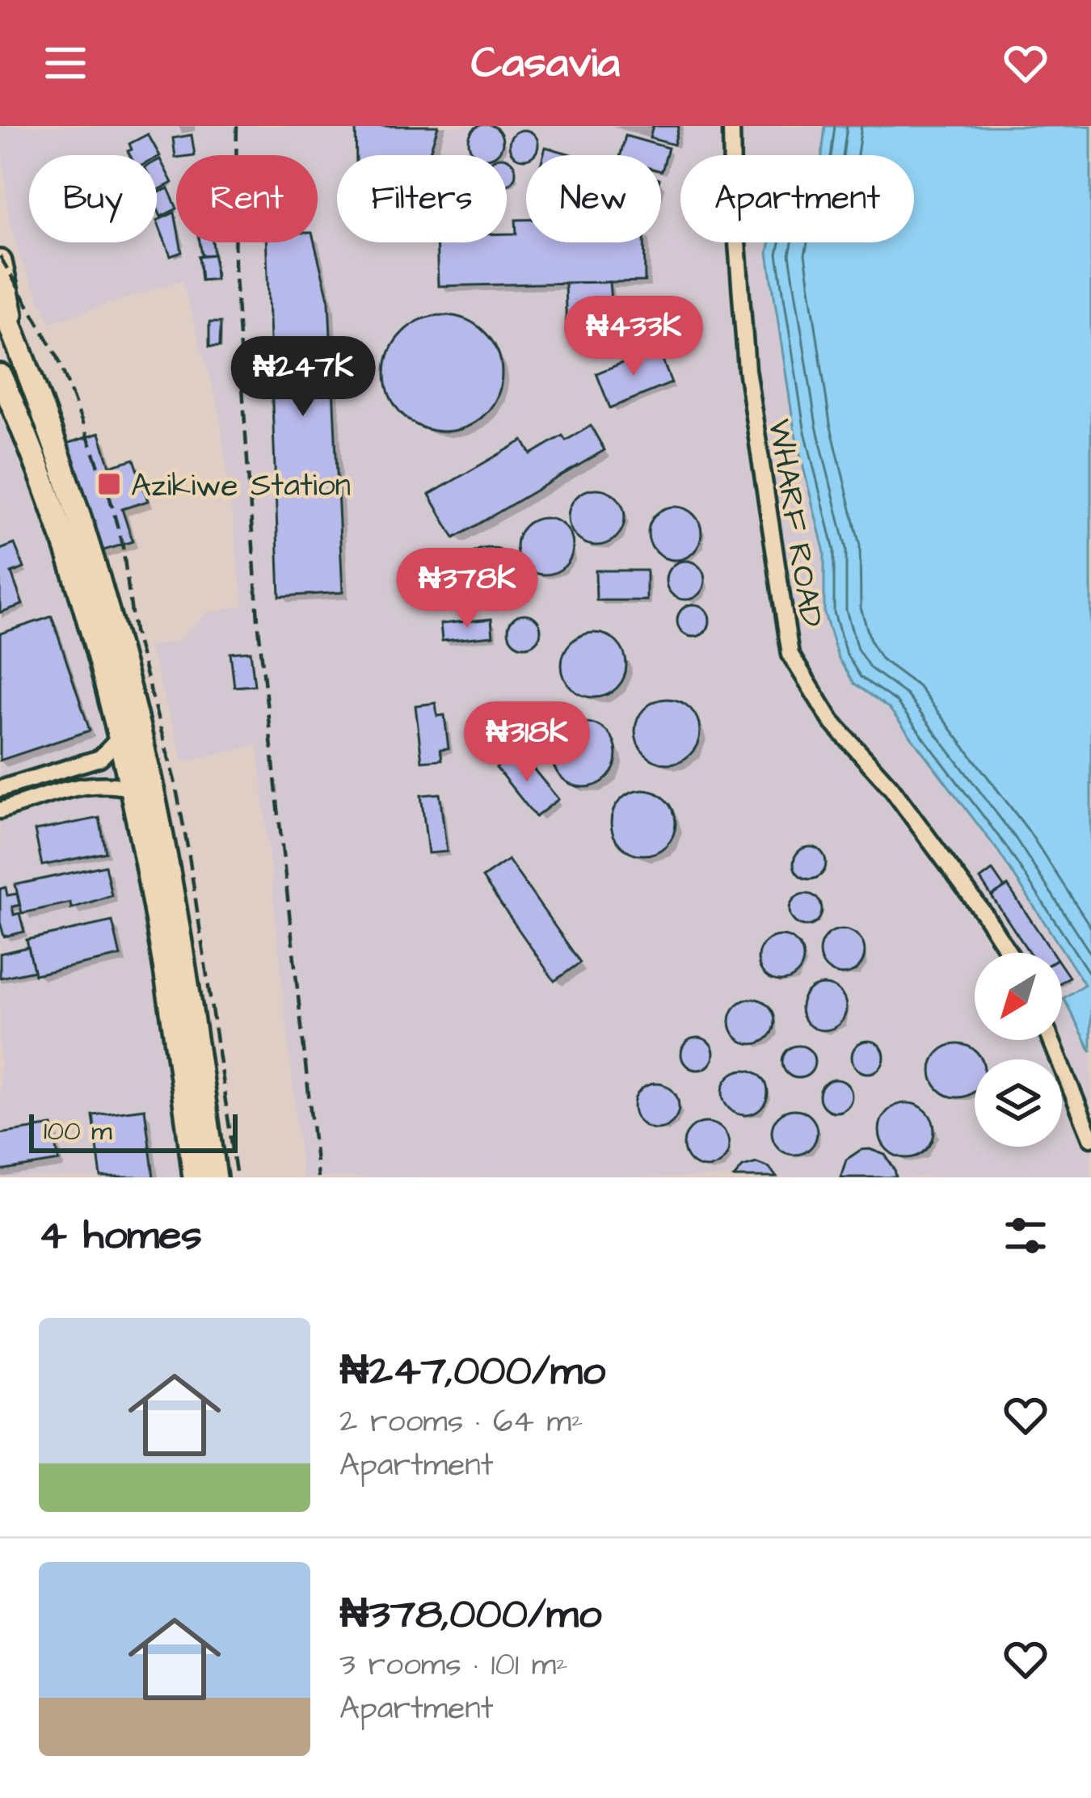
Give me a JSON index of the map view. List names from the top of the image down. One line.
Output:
{"streets":{"street":["WHARF ROAD"]},"places":{"transit":["Azikiwe Station"]},"scale_bar":"100 m","north":"bottom left","page":{"header":"Casavia","chip":["Buy","Rent","Filters","New","Apartment"],"price":["₦433K","₦247K","₦378K","₦318K"],"scale":"100 m","heading":"4 homes","list":[{"name":"₦247,000/mo","note":"2 rooms · 64 m² · Apartment"},{"name":"₦378,000/mo","note":"3 rooms · 101 m² · Apartment"}]}}
